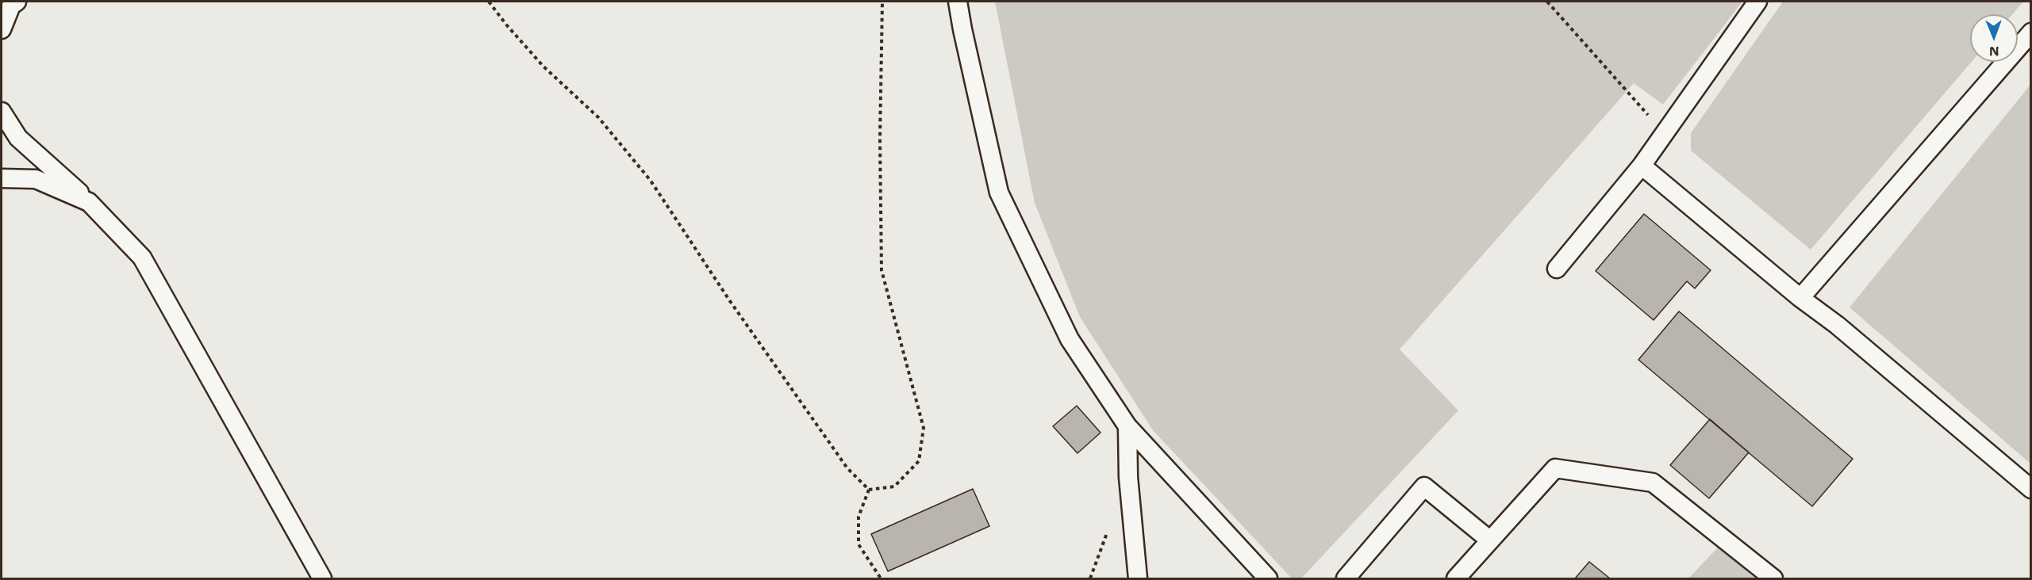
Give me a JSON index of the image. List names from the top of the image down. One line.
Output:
{"north":"bottom"}
